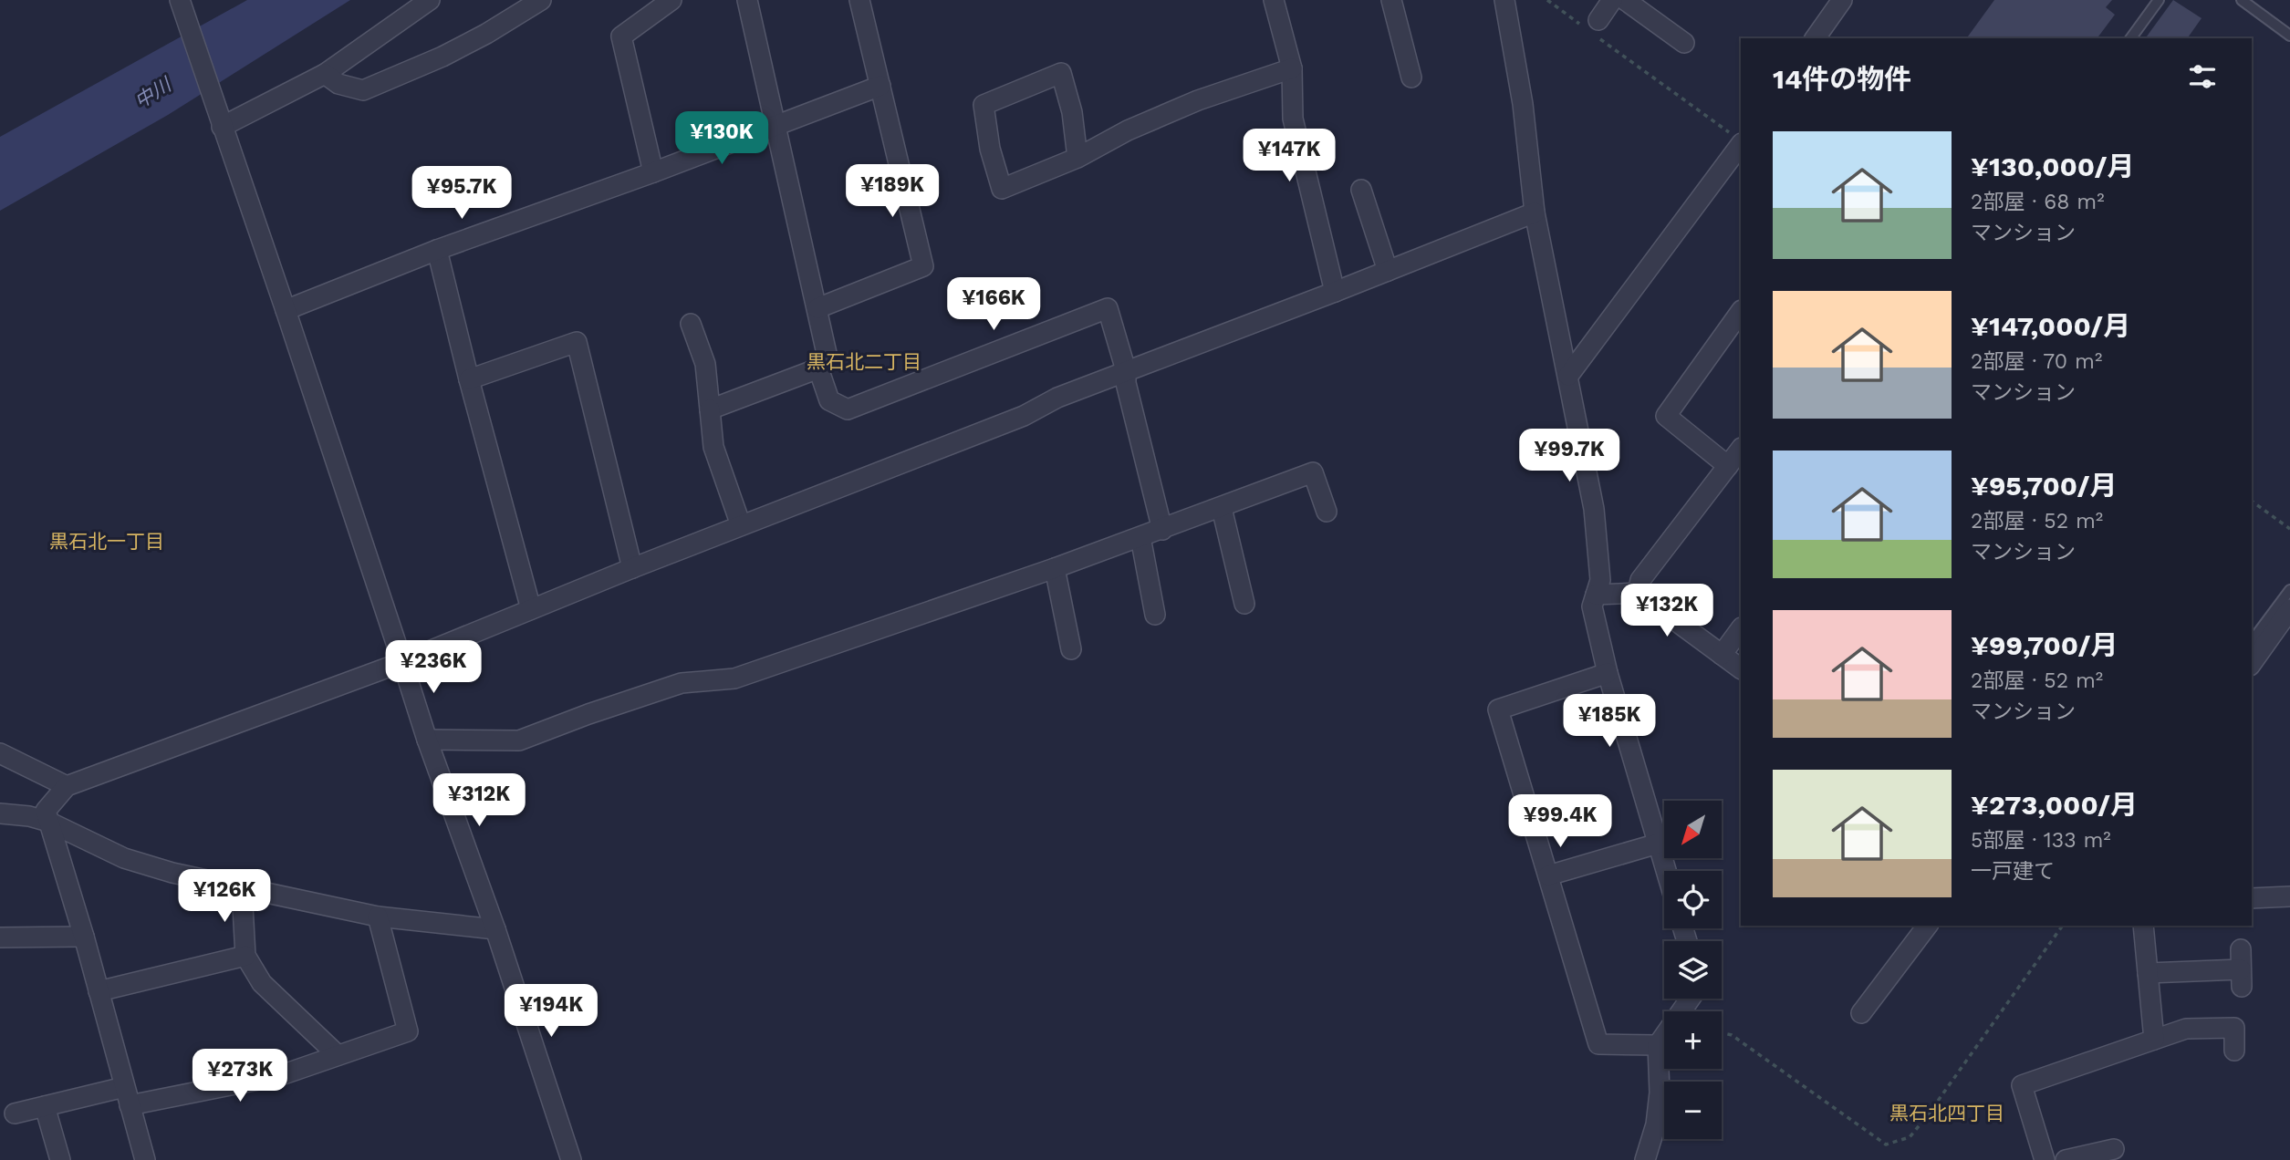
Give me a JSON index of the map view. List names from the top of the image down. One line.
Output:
{"districts":["黒石北二丁目","黒石北一丁目","黒石北四丁目"],"water":["中川"],"north":"bottom left","page":{"heading":"14件の物件","price":["¥130K","¥147K","¥189K","¥95.7K","¥166K","¥99.7K","¥132K","¥236K","¥185K","¥312K","¥99.4K","¥126K","¥194K","¥273K"],"list":[{"name":"¥130,000/月","note":"2部屋 · 68 m² · マンション"},{"name":"¥147,000/月","note":"2部屋 · 70 m² · マンション"},{"name":"¥95,700/月","note":"2部屋 · 52 m² · マンション"},{"name":"¥99,700/月","note":"2部屋 · 52 m² · マンション"},{"name":"¥273,000/月","note":"5部屋 · 133 m² · 一戸建て"}],"map_buttons":["+","−"]}}
